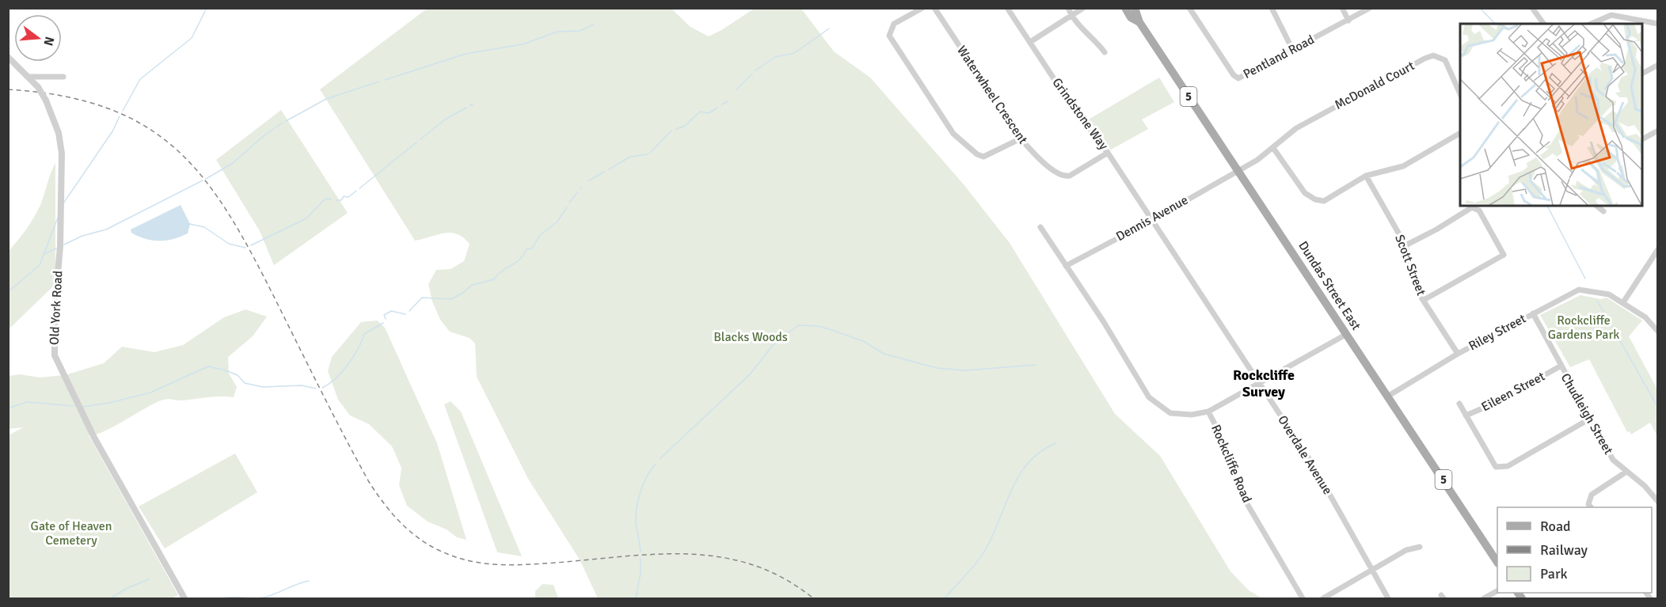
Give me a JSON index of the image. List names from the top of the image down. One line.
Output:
{"streets":{"main road":["5","Dundas Street East"],"street":["Pentland Road","McDonald Court","Waterwheel Crescent","Grindstone Way","Dennis Avenue","Scott Street","Old York Road","Riley Street","Eileen Street","Chudleigh Street","Overdale Avenue","Rockcliffe Road"]},"crossings":[["McDonald Court","Dennis Avenue"],["McDonald Court","Dundas Street East"],["Waterwheel Crescent","Grindstone Way"],["Grindstone Way","Dennis Avenue"],["Grindstone Way","Overdale Avenue"],["Dennis Avenue","Dundas Street East"],["Dennis Avenue","Overdale Avenue"],["Dennis Avenue","Rockcliffe Road"],["Scott Street","Riley Street"],["Dundas Street East","Riley Street"],["Riley Street","Chudleigh Street"],["Eileen Street","Chudleigh Street"]],"districts":["Rockcliffe Survey"],"parks":["Rockcliffe Gardens Park","Blacks Woods","Gate of Heaven Cemetery"],"legend":["Road","Railway","Park"],"north":"right"}
